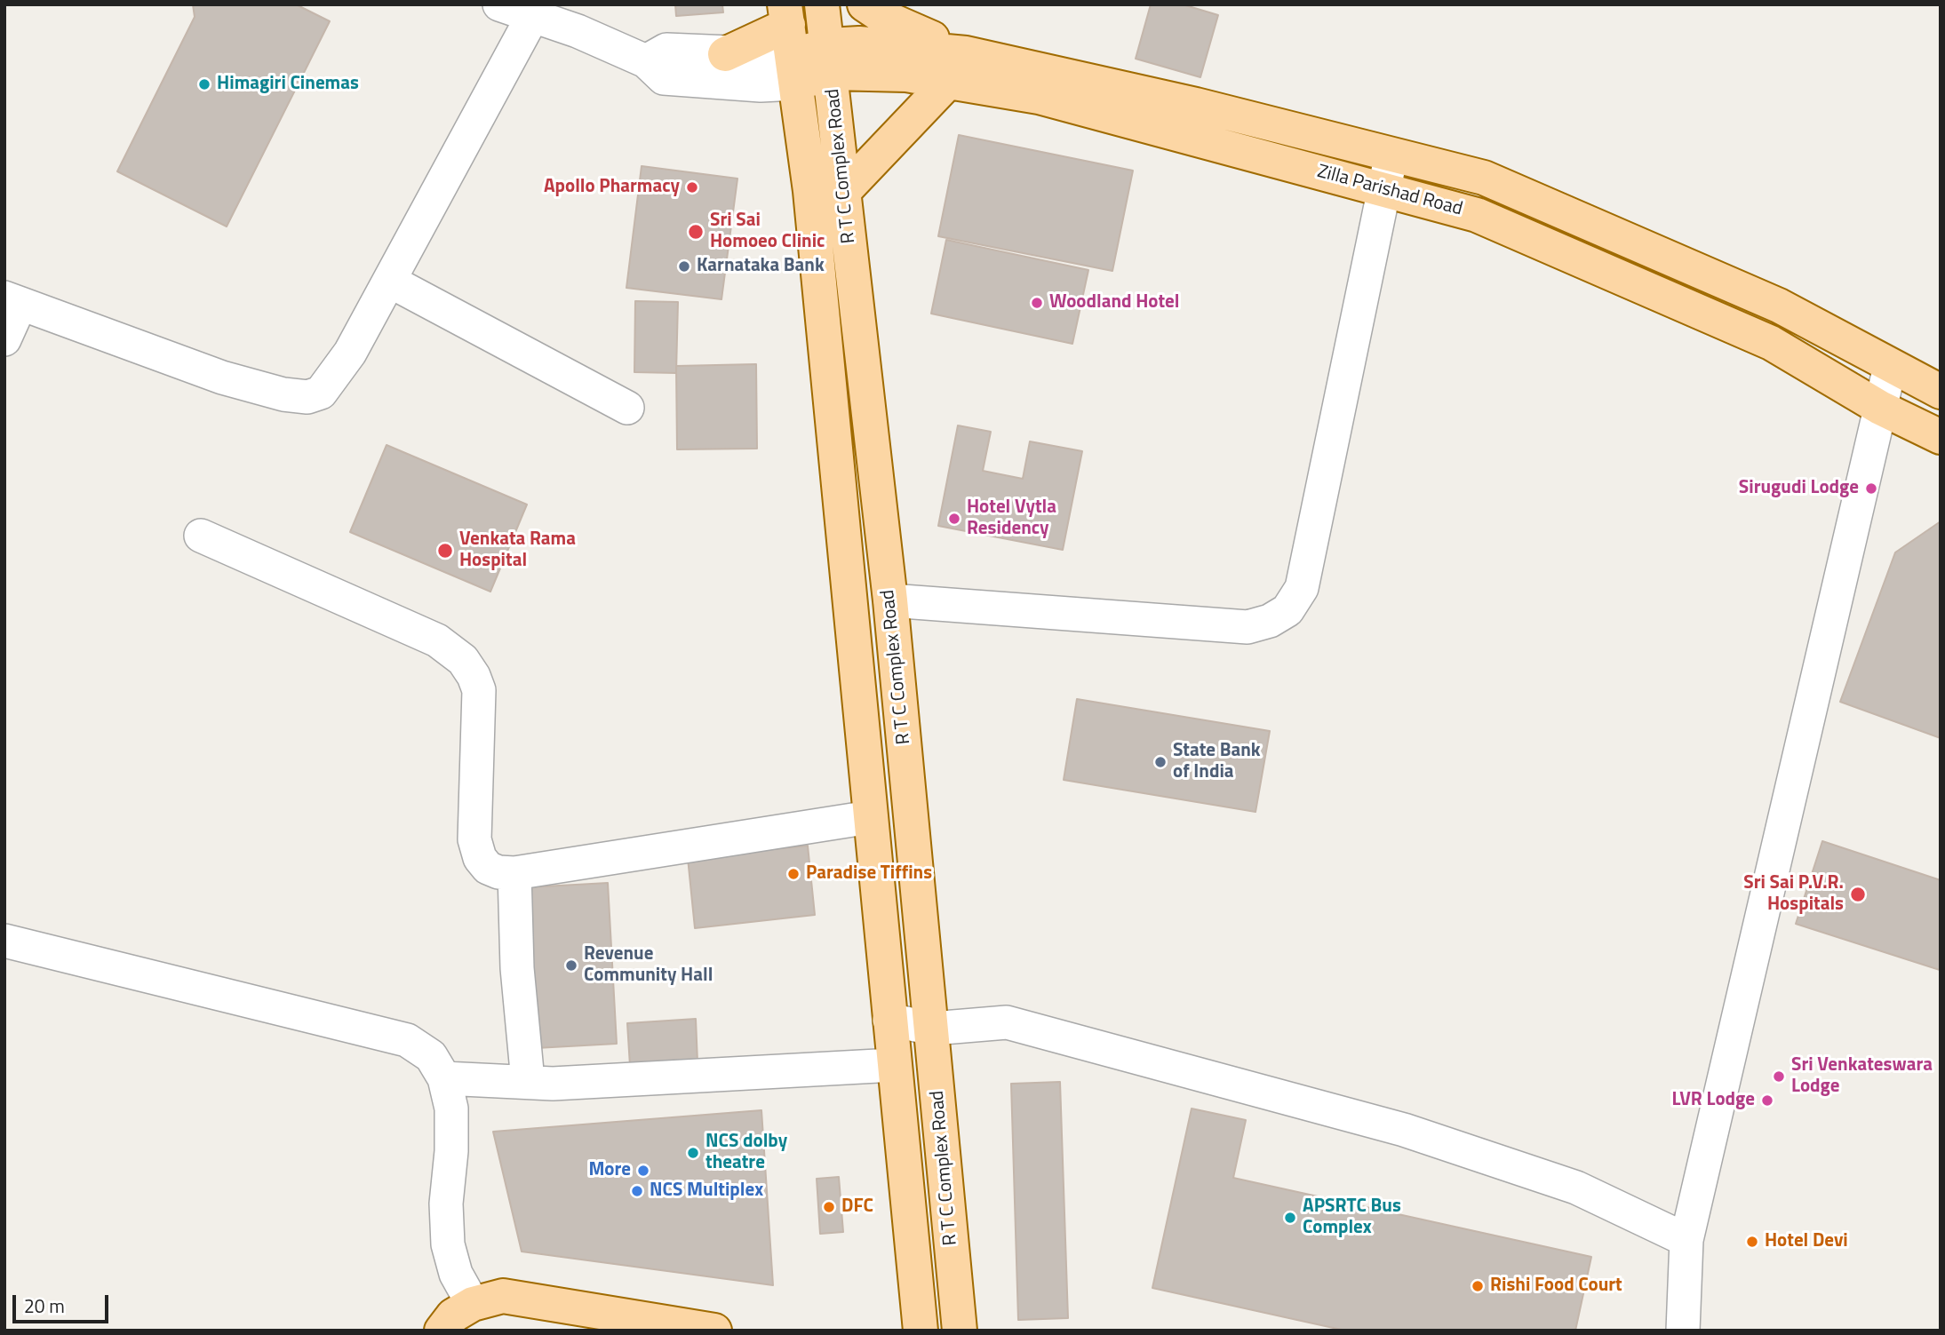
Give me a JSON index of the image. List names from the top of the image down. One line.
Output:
{"streets":{"main road":["R T C Complex Road","Zilla Parishad Road"]},"crossings":[["R T C Complex Road","Zilla Parishad Road"]],"places":["Himagiri Cinemas","Apollo Pharmacy","Sri Sai Homoeo Clinic","Karnataka Bank","Woodland Hotel","Sirugudi Lodge","Hotel Vytla Residency","Venkata Rama Hospital","State Bank of India","Paradise Tiffins","Sri Sai P.V.R. Hospitals","Revenue Community Hall","Sri Venkateswara Lodge","LVR Lodge","NCS dolby theatre","More","NCS Multiplex","DFC","APSRTC Bus Complex","Hotel Devi","Rishi Food Court"],"scale_bar":"20 m"}
